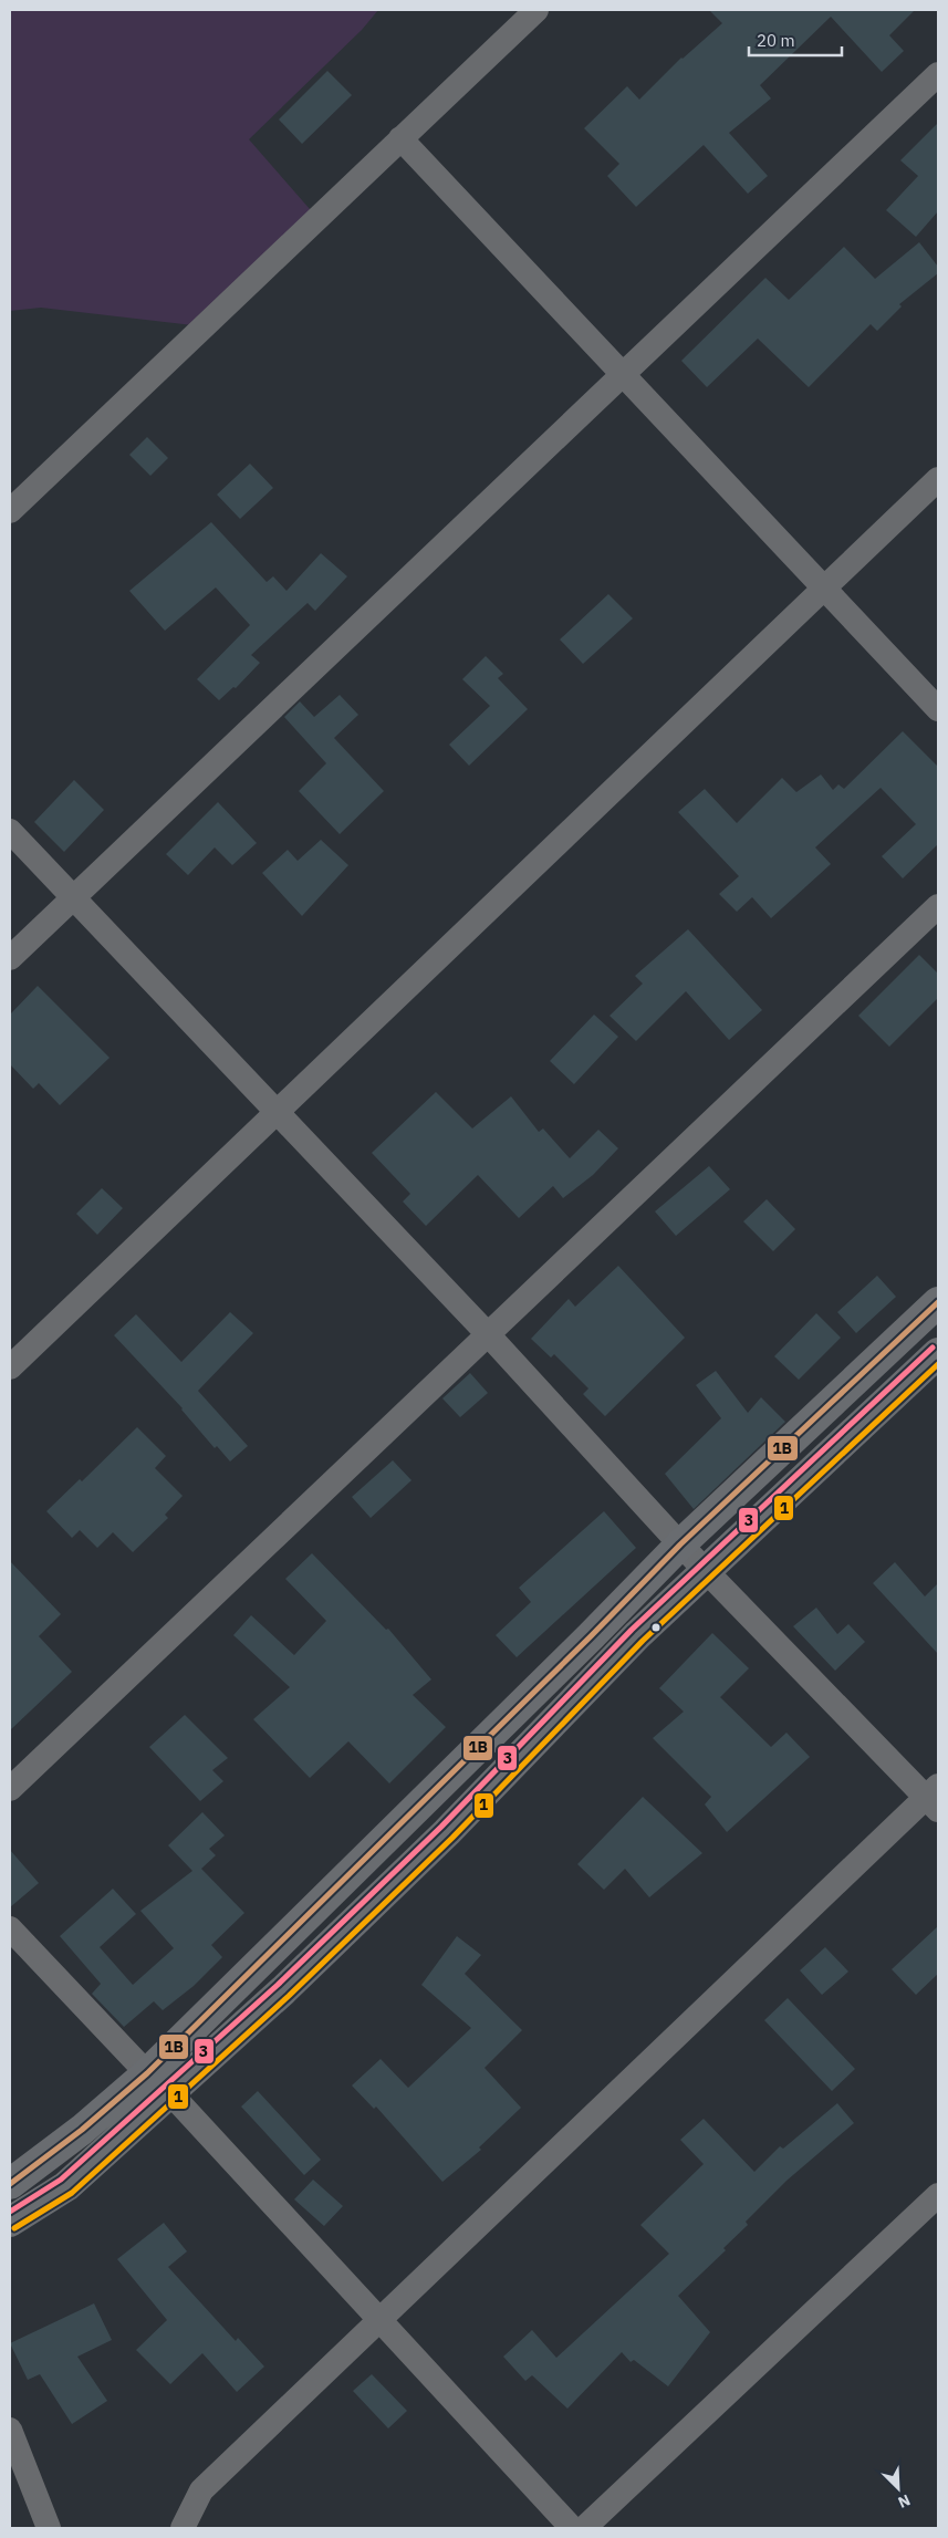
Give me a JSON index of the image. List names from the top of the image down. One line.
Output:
{"lines":["transit line 1B","transit line 3","transit line 1"],"scale_bar":"20 m","north":"bottom right"}
